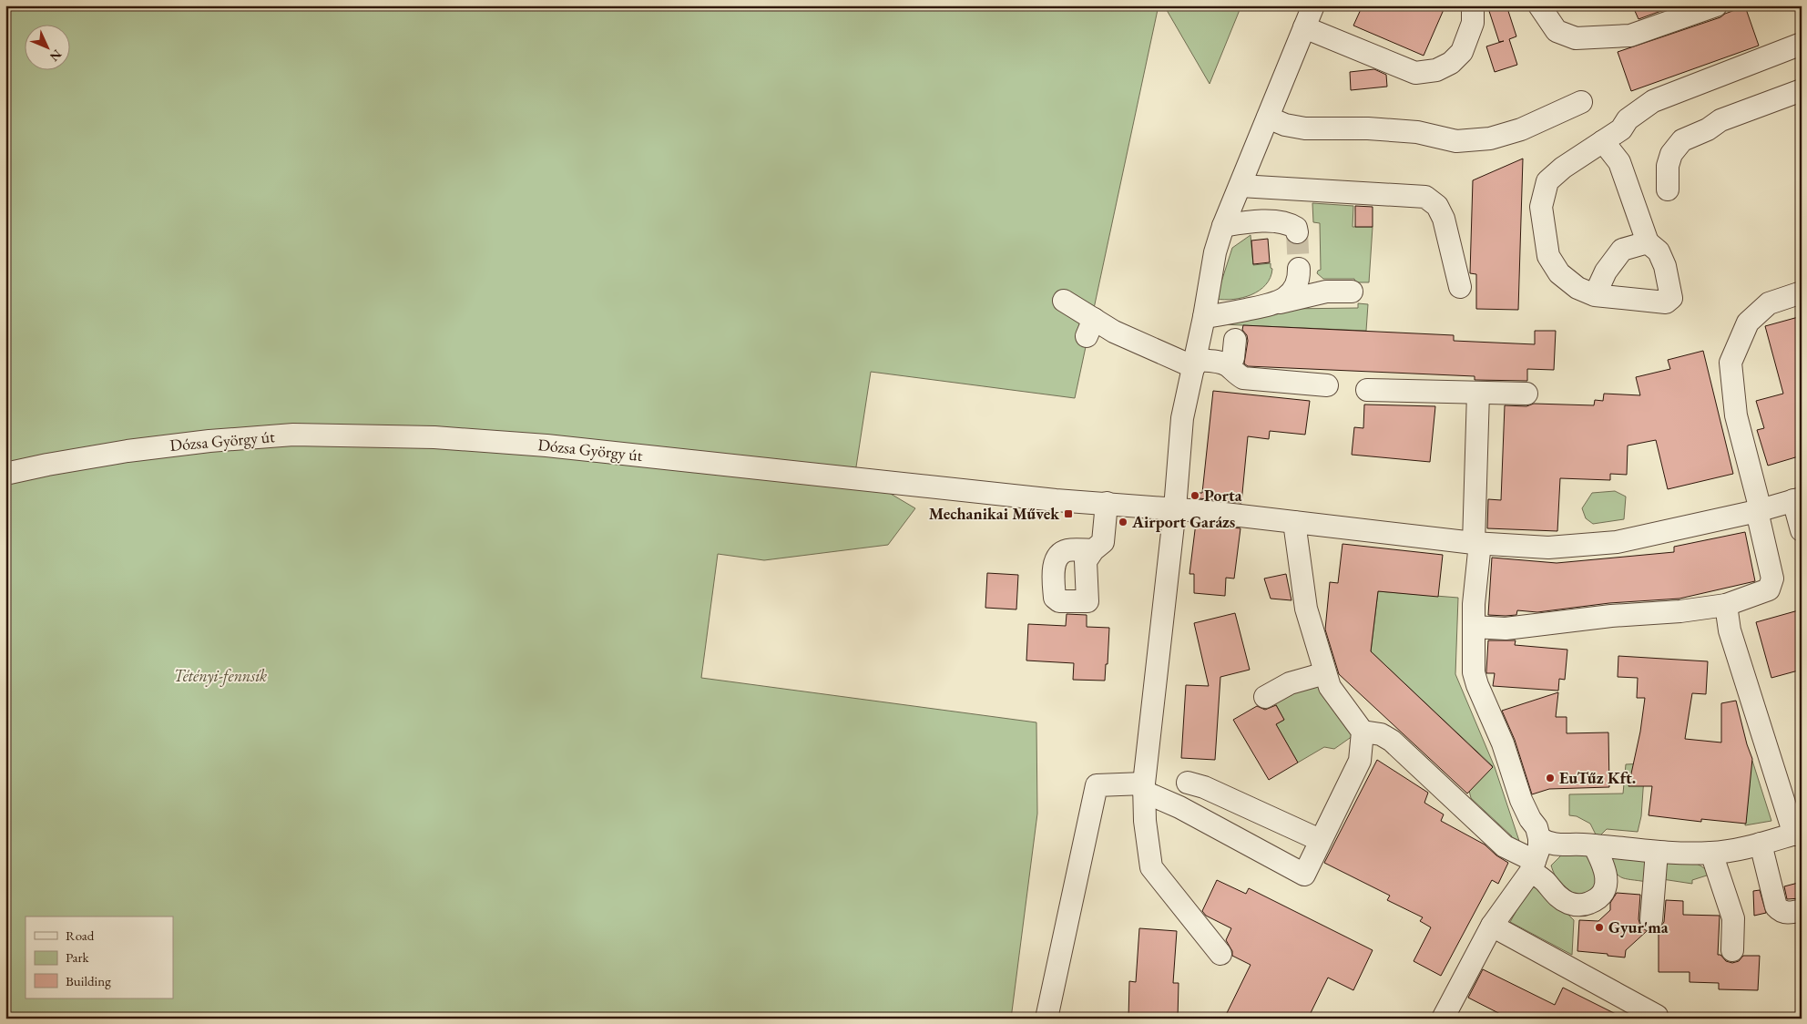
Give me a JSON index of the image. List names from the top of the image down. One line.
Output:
{"streets":{"street":["Dózsa György út"]},"parks":["Tétényi-fennsík"],"places":{"other":["Porta","Airport Garázs","EuTűz Kft.","Gyur'ma"],"transit":["Mechanikai Művek"]},"legend":["Road","Park","Building"],"north":"bottom right"}
